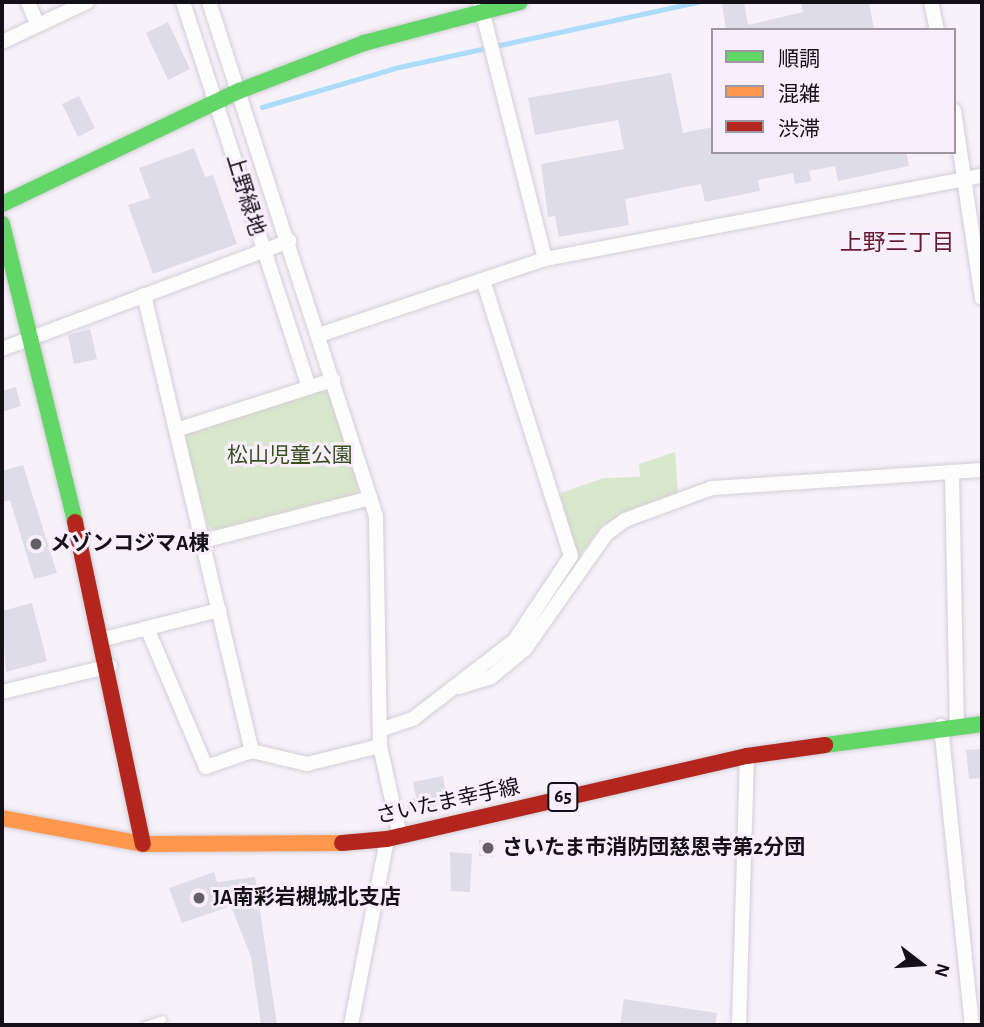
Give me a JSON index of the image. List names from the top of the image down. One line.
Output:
{"streets":{"street":["上野緑地","65","さいたま幸手線"]},"districts":["上野三丁目"],"parks":["松山児童公園"],"places":["メゾンコジマA棟","さいたま市消防団慈恩寺第2分団","JA南彩岩槻城北支店"],"legend":["順調","混雑","渋滞"],"north":"right"}
